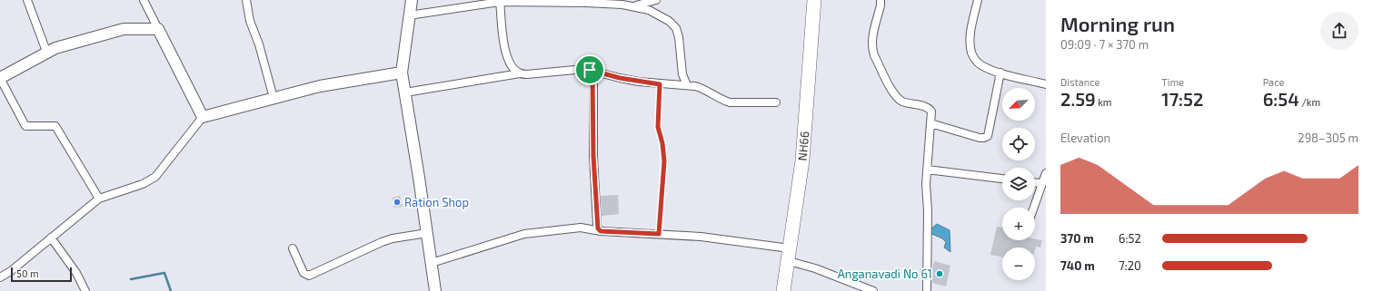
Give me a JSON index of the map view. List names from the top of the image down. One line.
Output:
{"streets":{"highway":["NH66"]},"places":["Ration Shop","Anganavadi No 61"],"scale_bar":"50 m","north":"bottom left","page":{"heading":["Morning run","09:09 · 7 × 370 m"],"stats":[["Distance","2.59 km"],["Time","17:52"],["Pace","6:54 /km"]],"map_buttons":["+","−"],"chart":["Elevation","298–305 m"],"list":[{"name":"370 m","note":"6:52"},{"name":"740 m","note":"7:20"}],"scale":"50 m"}}
